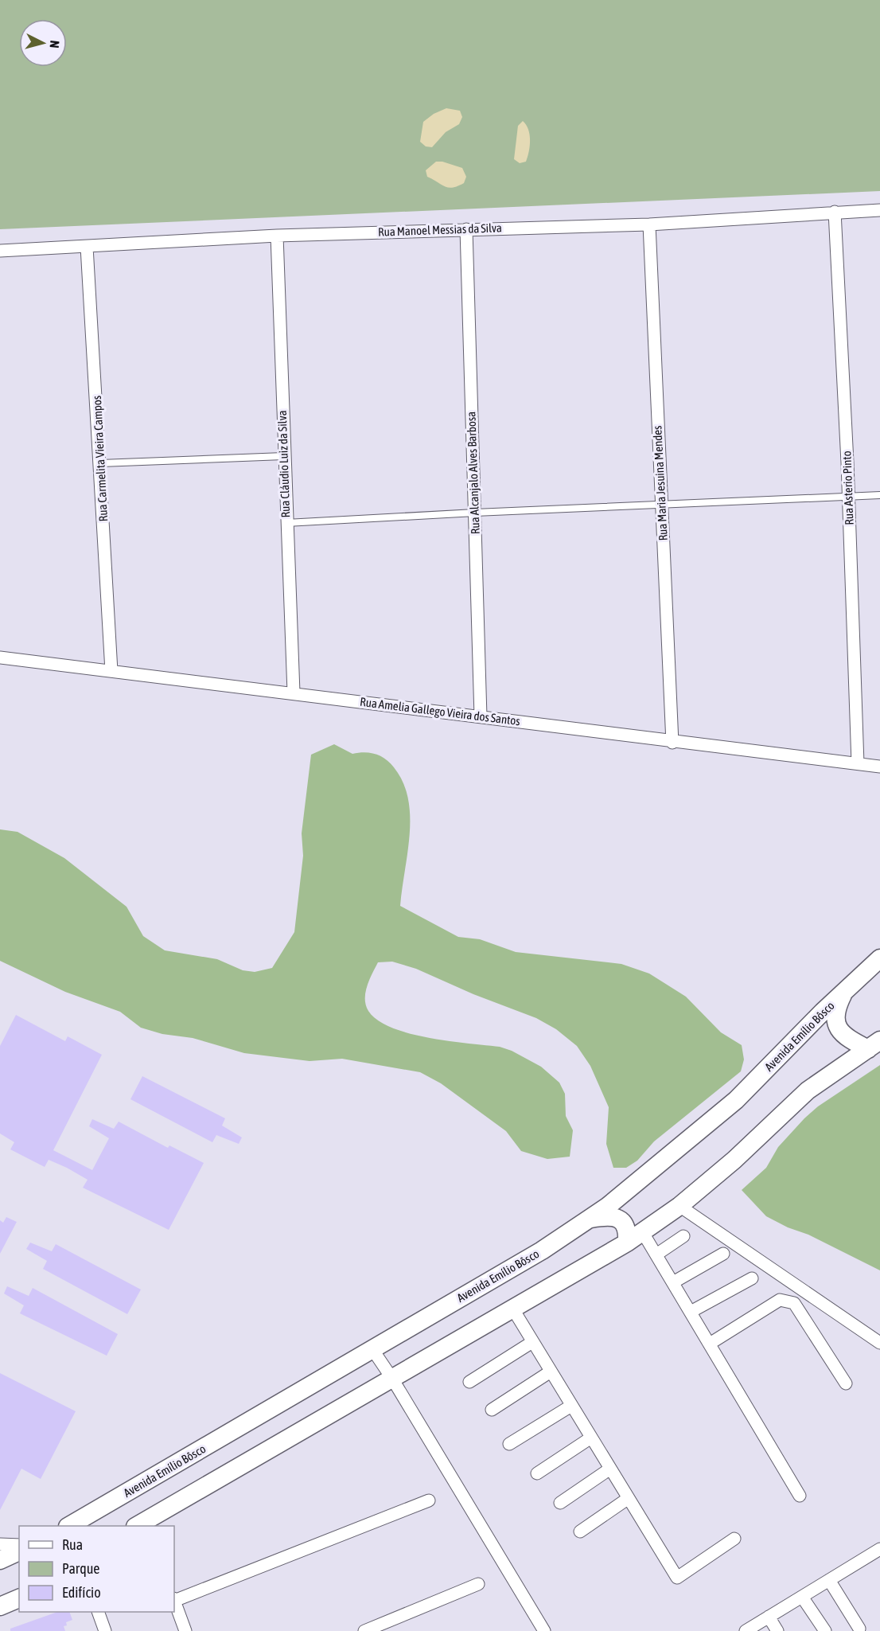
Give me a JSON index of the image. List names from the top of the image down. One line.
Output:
{"streets":{"main road":["Avenida Emílio Bôsco"],"street":["Rua Manoel Messias da Silva","Rua Carmelita Vieira Campos","Rua Cláudio Luiz da Silva","Rua Alcanjalo Alves Barbosa","Rua Maria Jesuina Mendes","Rua Asterio Pinto","Rua Amelia Gallego Vieira dos Santos"]},"crossings":[["Rua Manoel Messias da Silva","Rua Carmelita Vieira Campos"],["Rua Manoel Messias da Silva","Rua Cláudio Luiz da Silva"],["Rua Manoel Messias da Silva","Rua Alcanjalo Alves Barbosa"],["Rua Manoel Messias da Silva","Rua Maria Jesuina Mendes"],["Rua Manoel Messias da Silva","Rua Asterio Pinto"],["Rua Carmelita Vieira Campos","Rua Amelia Gallego Vieira dos Santos"],["Rua Cláudio Luiz da Silva","Rua Amelia Gallego Vieira dos Santos"],["Rua Alcanjalo Alves Barbosa","Rua Amelia Gallego Vieira dos Santos"],["Rua Maria Jesuina Mendes","Rua Amelia Gallego Vieira dos Santos"],["Rua Asterio Pinto","Rua Amelia Gallego Vieira dos Santos"]],"legend":["Rua","Parque","Edifício"],"north":"right"}
